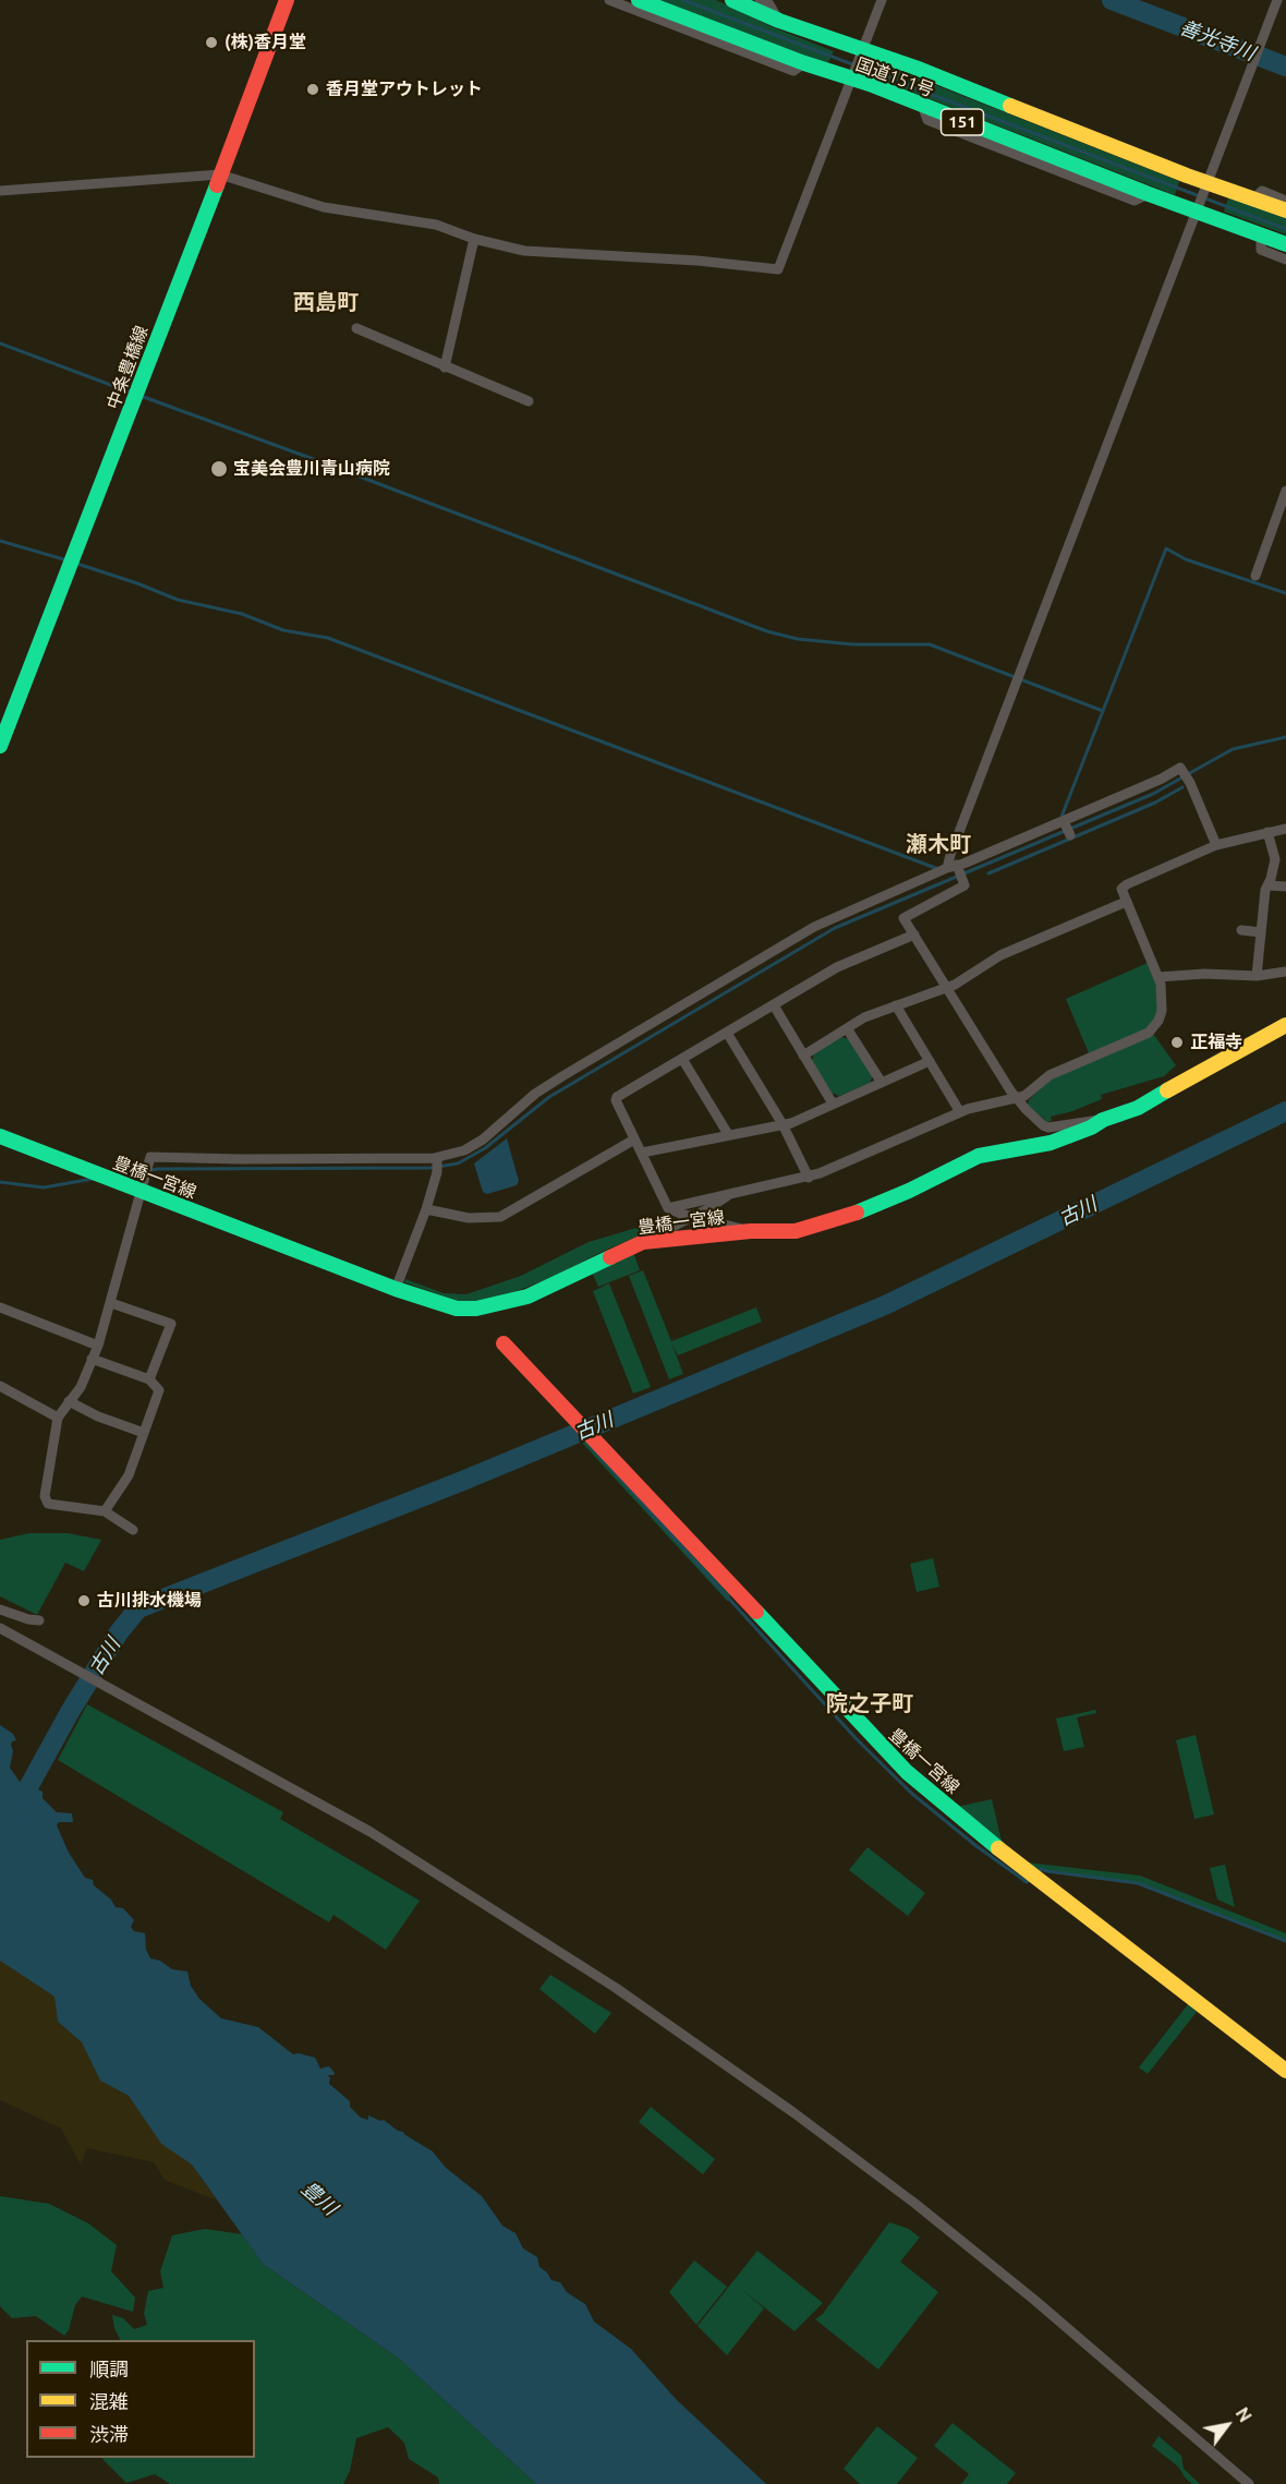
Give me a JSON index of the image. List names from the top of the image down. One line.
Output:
{"streets":{"main road":["国道151号","151","中条豊橋線","豊橋一宮線"]},"districts":["西島町","瀬木町","院之子町"],"water":["善光寺川","古川","豊川"],"places":["(株)香月堂","香月堂アウトレット","宝美会豊川青山病院","正福寺","古川排水機場"],"legend":["順調","混雑","渋滞"],"north":"top right"}
